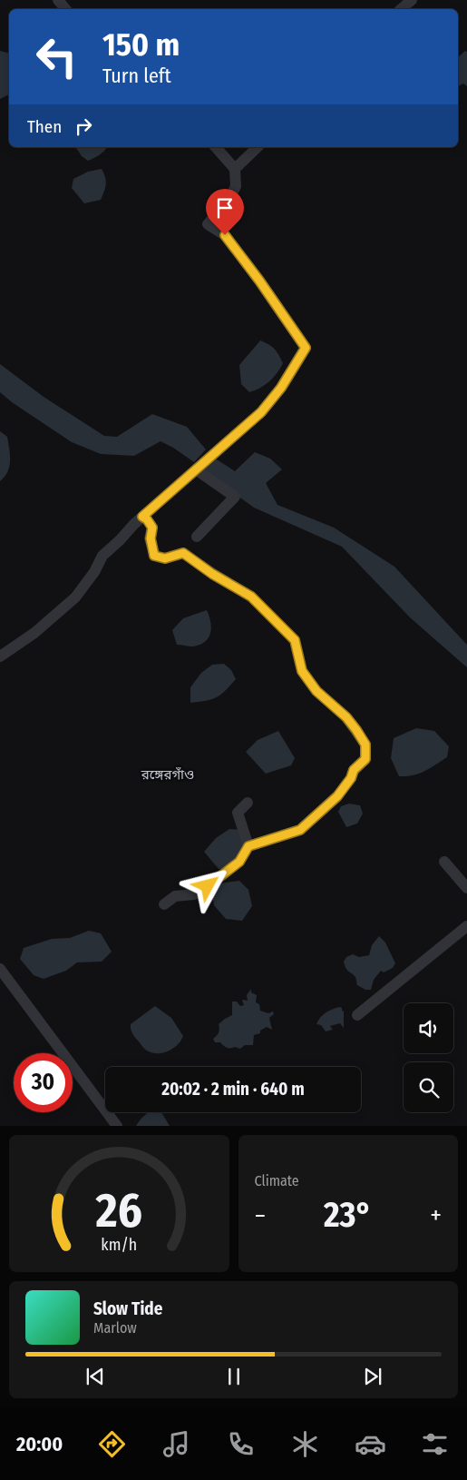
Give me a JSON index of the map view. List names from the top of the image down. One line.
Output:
{"districts":["রঙ্গেরগাঁও"],"page":{"turn":["150 m","Turn left"],"then":"Then","limit":"30","trip":"20:02 · 2 min · 640 m","tile":"Climate","heat":["−","23°","+"],"song":["Slow Tide","Marlow"],"tabs":"20:00","gauge":["26","km/h"]}}
